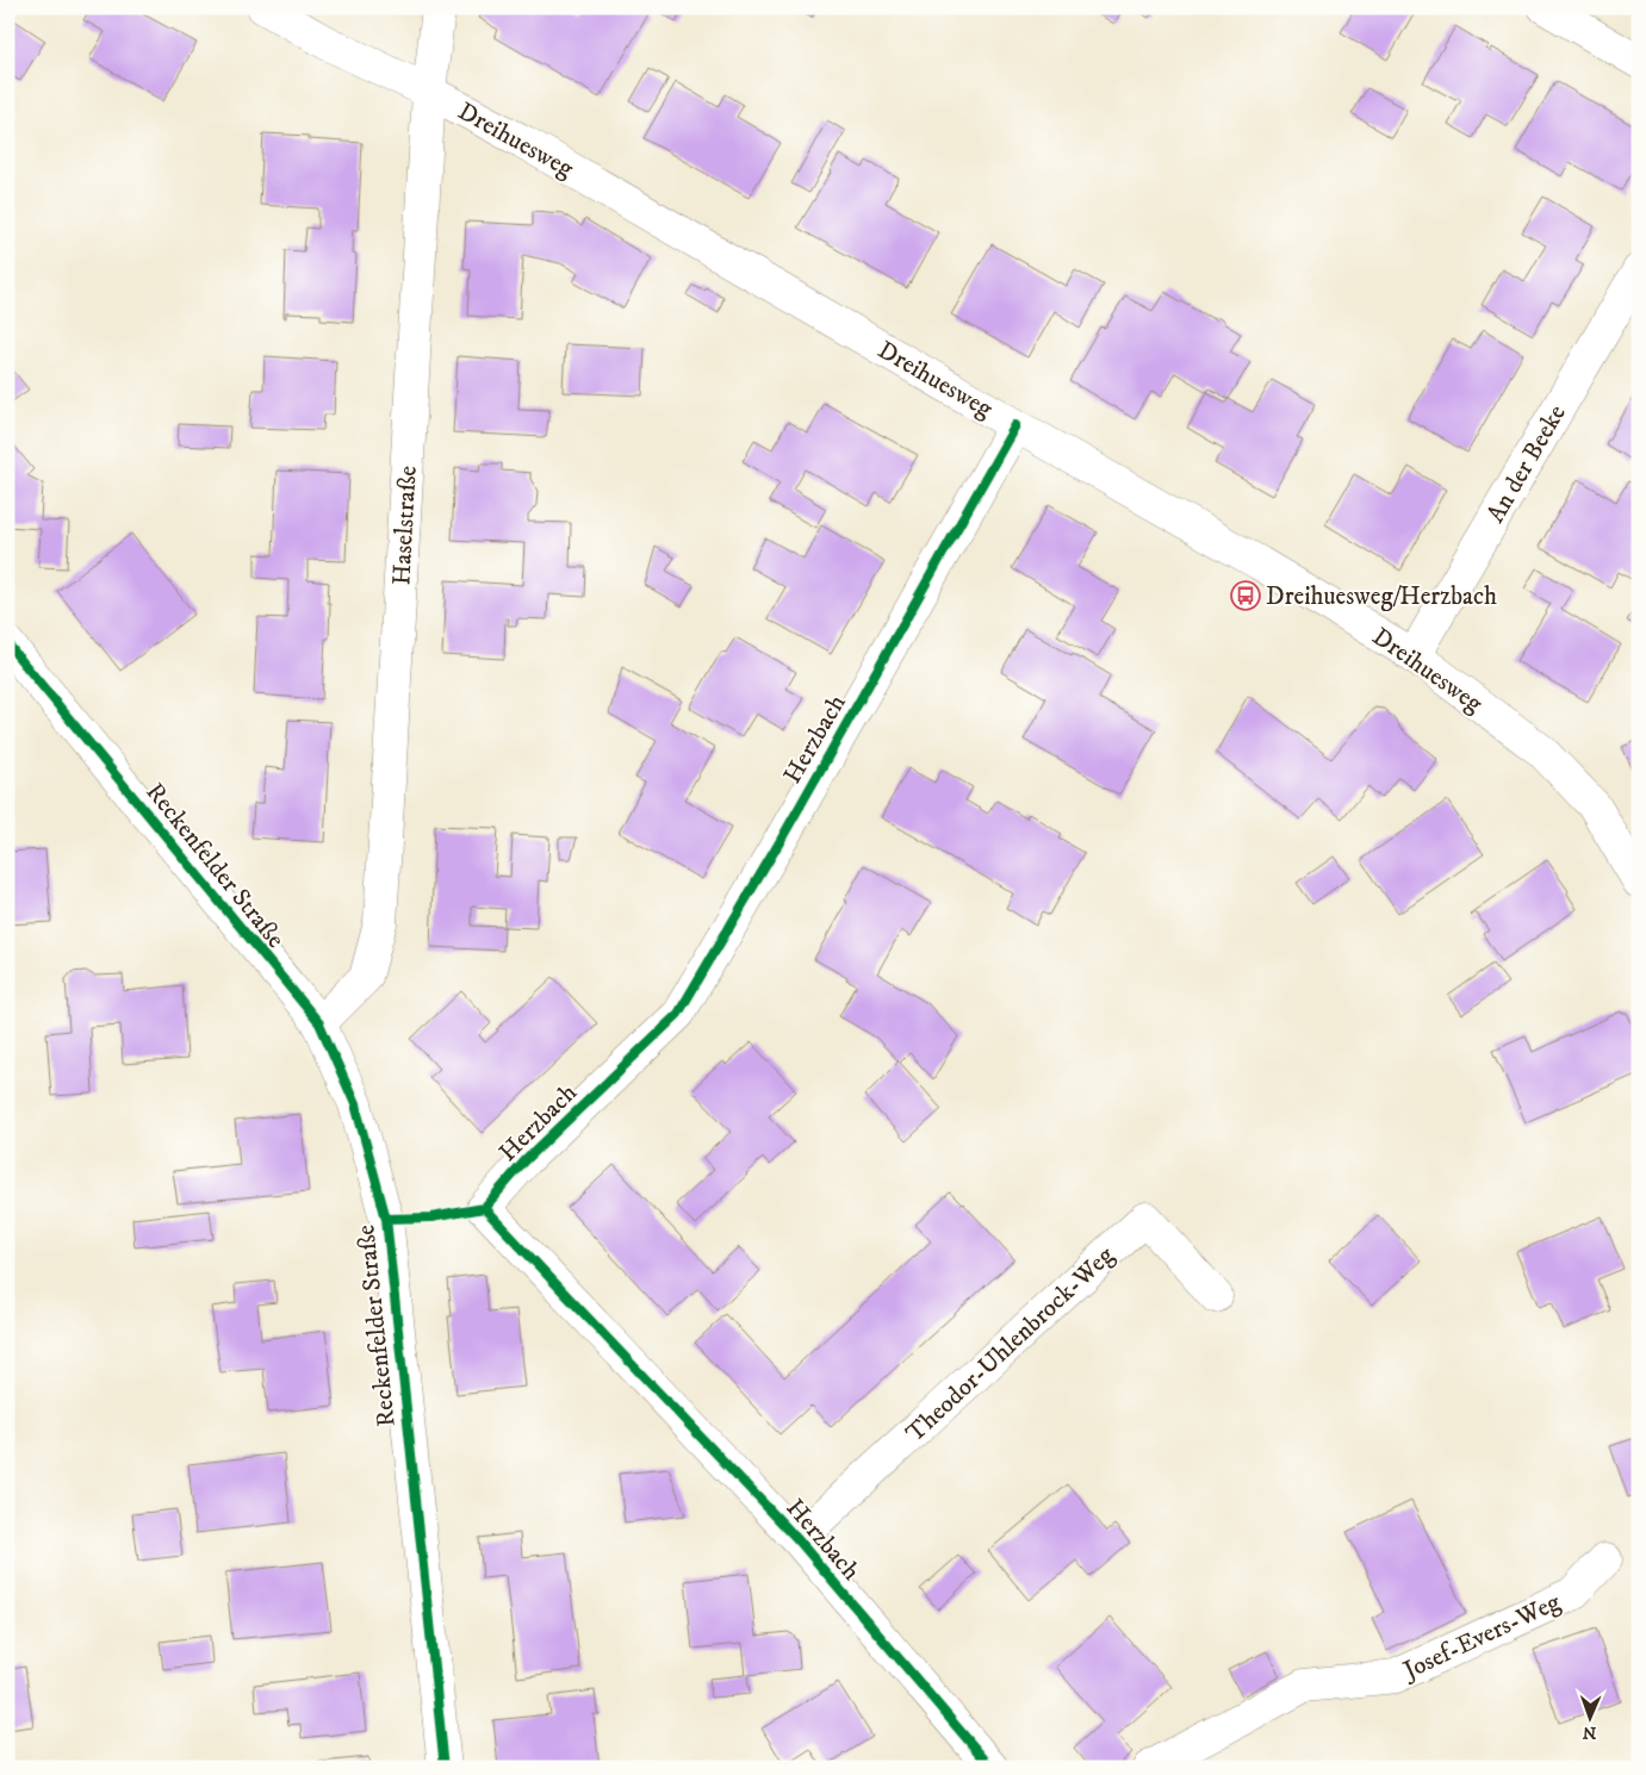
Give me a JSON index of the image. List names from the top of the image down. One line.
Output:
{"streets":{"street":["Dreihuesweg","An der Beeke","Haselstraße","Herzbach","Reckenfelder Straße","Theodor-Uhlenbrock-Weg","Josef-Evers-Weg"]},"crossings":[["Dreihuesweg","An der Beeke"],["Dreihuesweg","Haselstraße"],["Dreihuesweg","Herzbach"],["Haselstraße","Reckenfelder Straße"],["Herzbach","Theodor-Uhlenbrock-Weg"]],"places":{"bus stop":["Dreihuesweg/Herzbach"]},"north":"bottom"}
